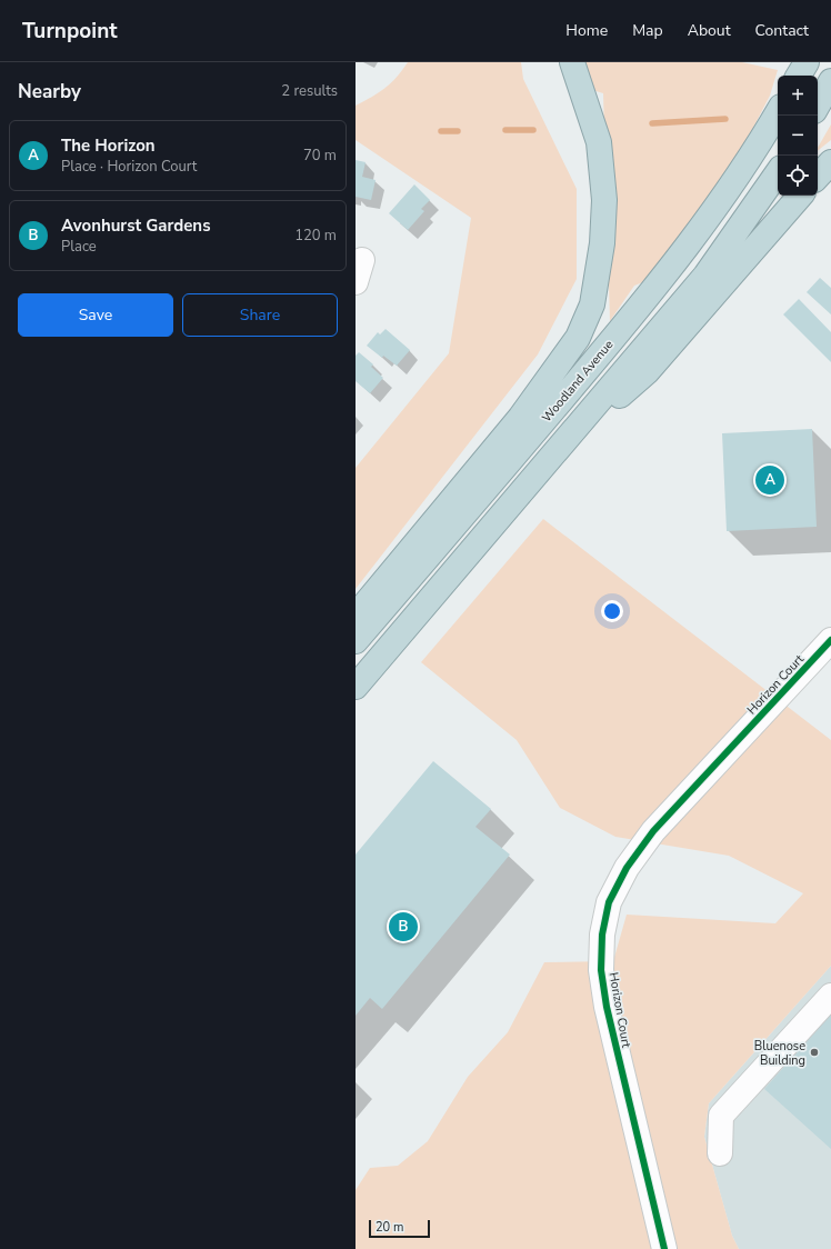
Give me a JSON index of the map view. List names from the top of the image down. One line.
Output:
{"streets":{"highway":["Woodland Avenue"],"street":["Horizon Court"]},"places":["Bluenose Building"],"scale_bar":"20 m","page":{"header":"Turnpoint","nav":["Home","Map","About","Contact"],"heading":["Nearby","2 results"],"map_buttons":["+","−"],"list":[{"mark":"A","name":"The Horizon","note":"Place · Horizon Court","value":"70 m"},{"mark":"B","name":"Avonhurst Gardens","note":"Place","value":"120 m"}],"buttons":["Save","Share"],"pins":["A","B"],"scale":"20 m"}}
